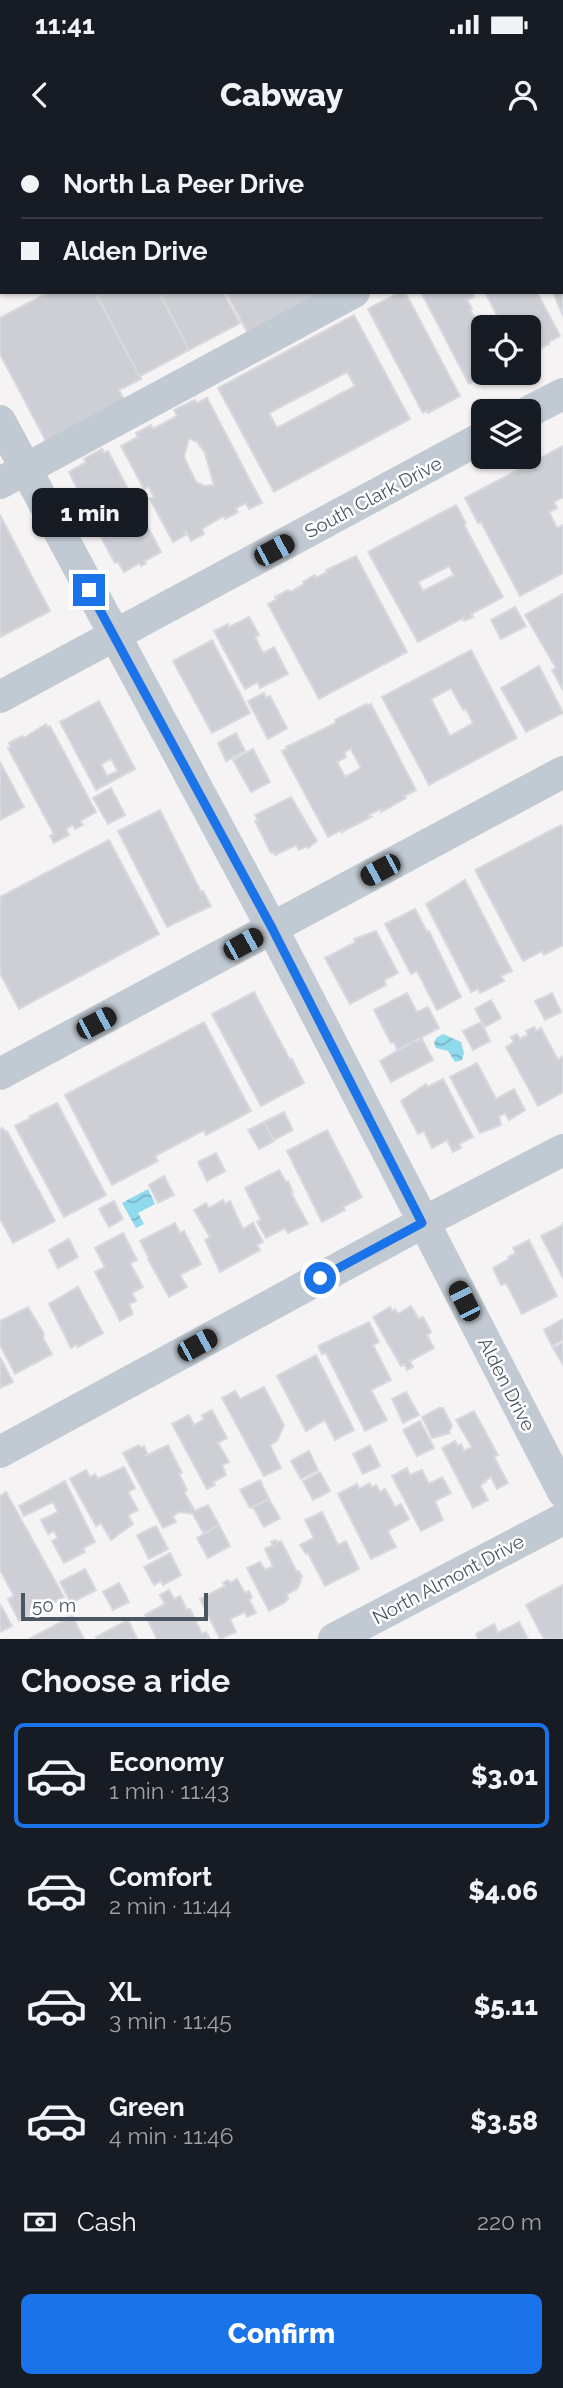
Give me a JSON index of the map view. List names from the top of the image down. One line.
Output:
{"streets":{"street":["South Clark Drive","Alden Drive","North Almont Drive"]},"crossings":[["South Clark Drive","Alden Drive"]],"scale_bar":"50 m","page":{"status":"11:41","header":"Cabway","banner":["North La Peer Drive","Alden Drive"],"bubble":"1 min","scale":"50 m","heading":"Choose a ride","list":[{"name":"Economy","note":"1 min · 11:43","value":"$3.01"},{"name":"Comfort","note":"2 min · 11:44","value":"$4.06"},{"name":"XL","note":"3 min · 11:45","value":"$5.11"},{"name":"Green","note":"4 min · 11:46","value":"$3.58"}],"pay":["Cash","220 m"],"buttons":"Confirm"}}
